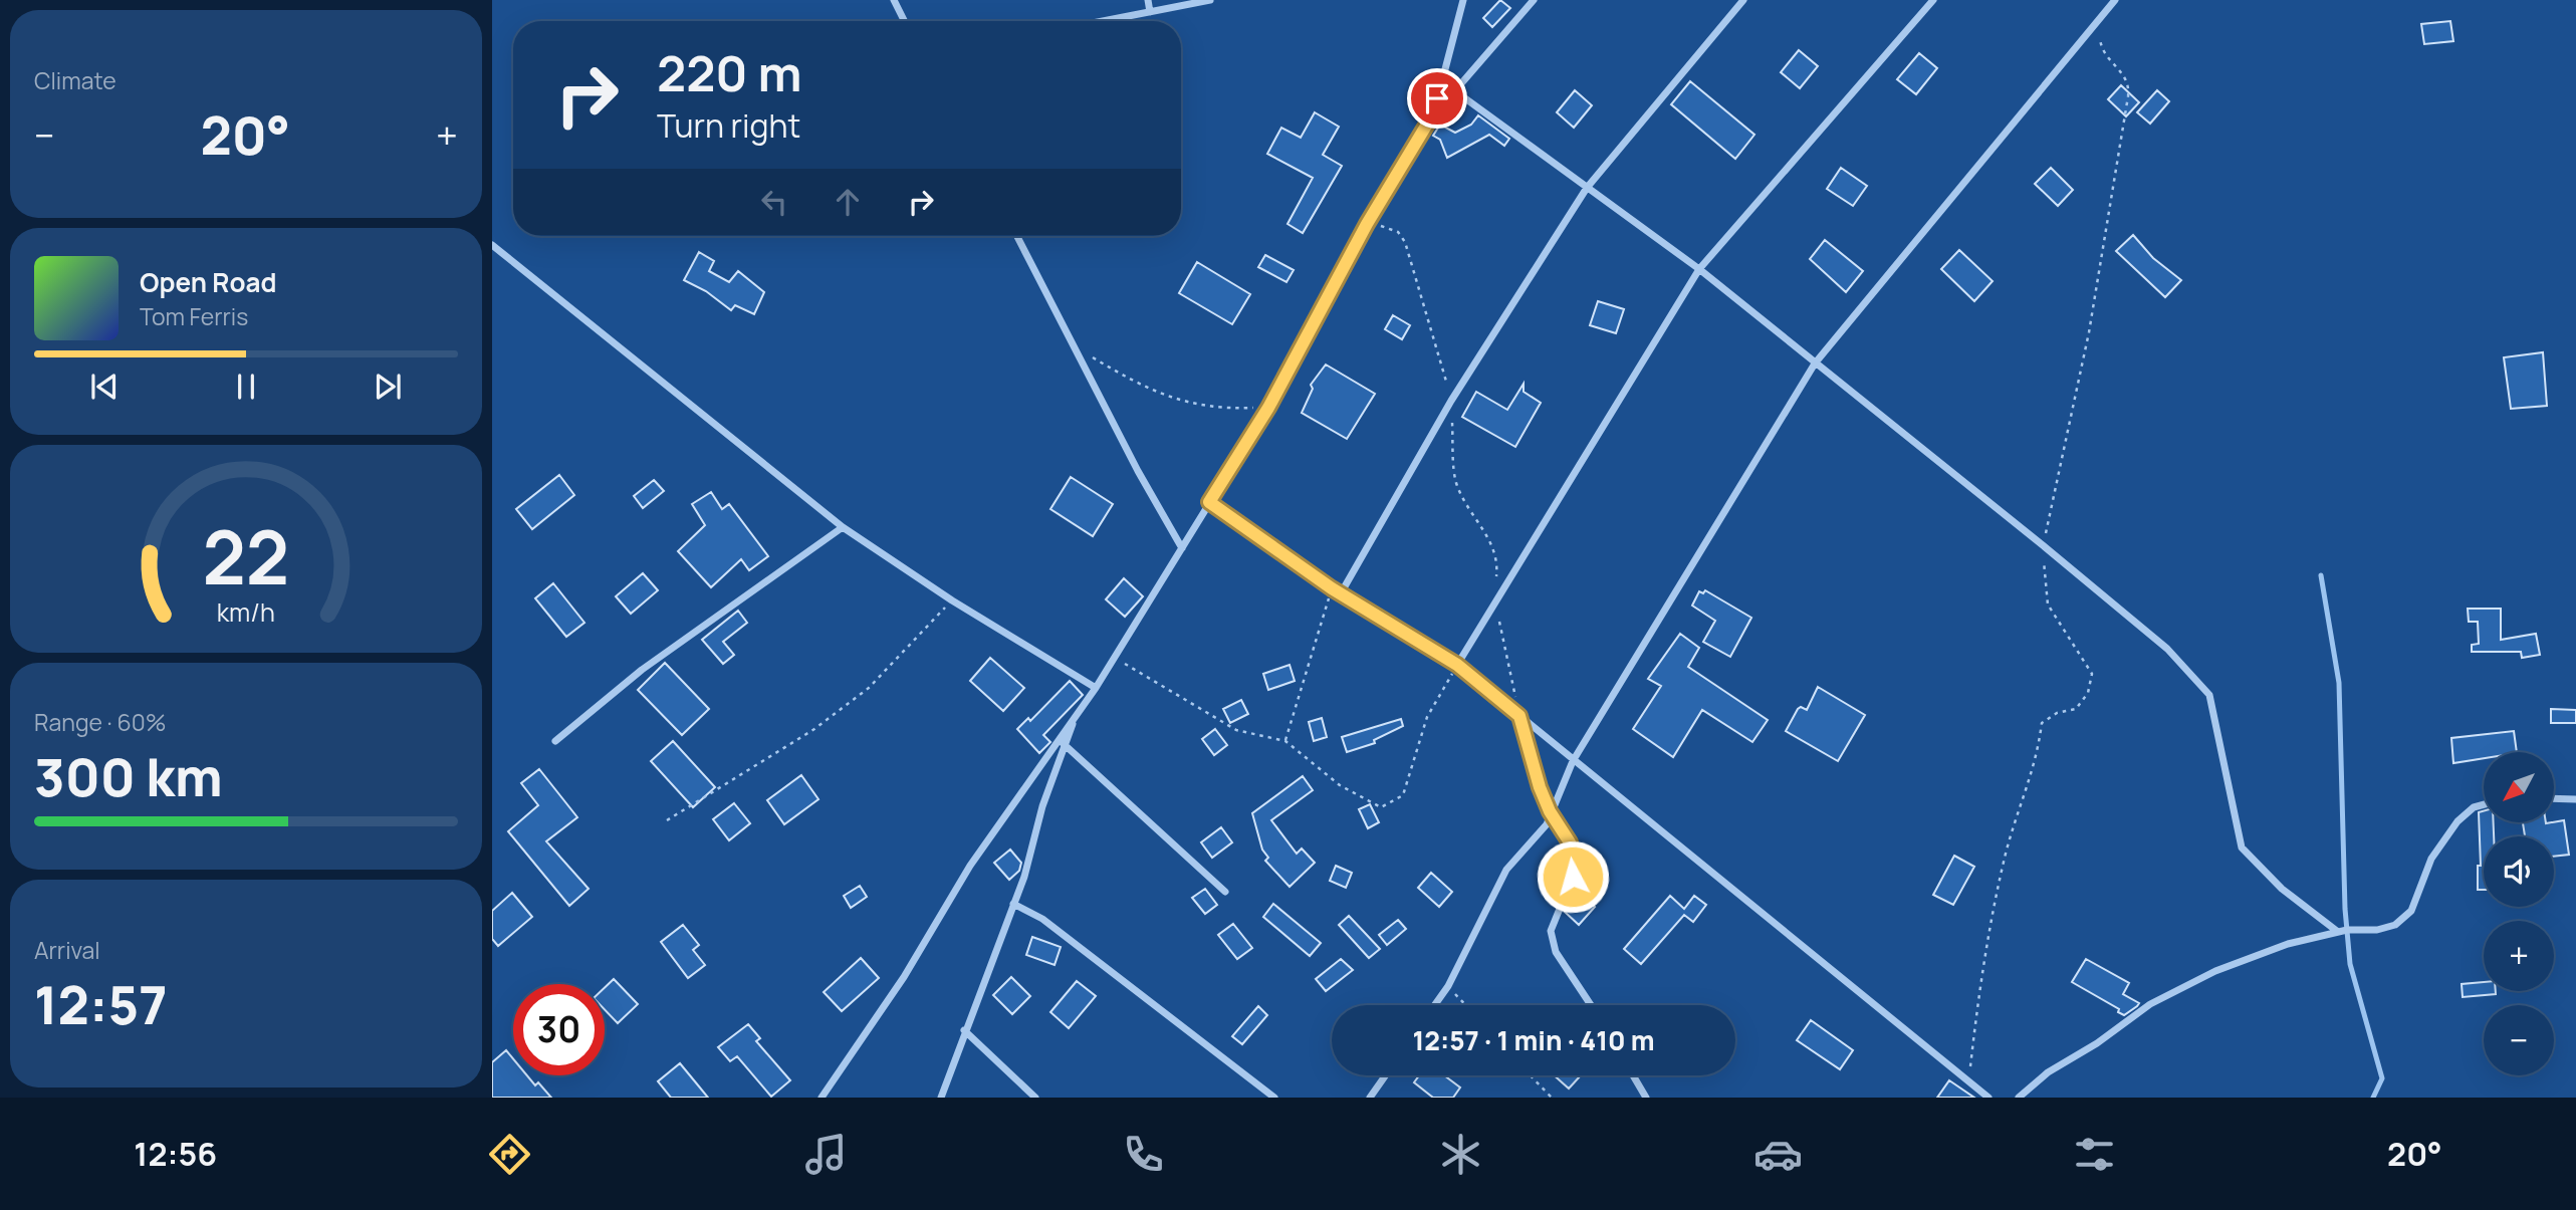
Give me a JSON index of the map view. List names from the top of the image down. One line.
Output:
{"north":"bottom left","page":{"tile":["Climate",["Range · 60%","300 km"],["Arrival","12:57"]],"turn":["220 m","Turn right"],"heat":["−","20°","+"],"song":["Open Road","Tom Ferris"],"map_buttons":["+","−"],"limit":"30","trip":"12:57 · 1 min · 410 m","tabs":["12:56","20°"],"gauge":["22","km/h"]}}
